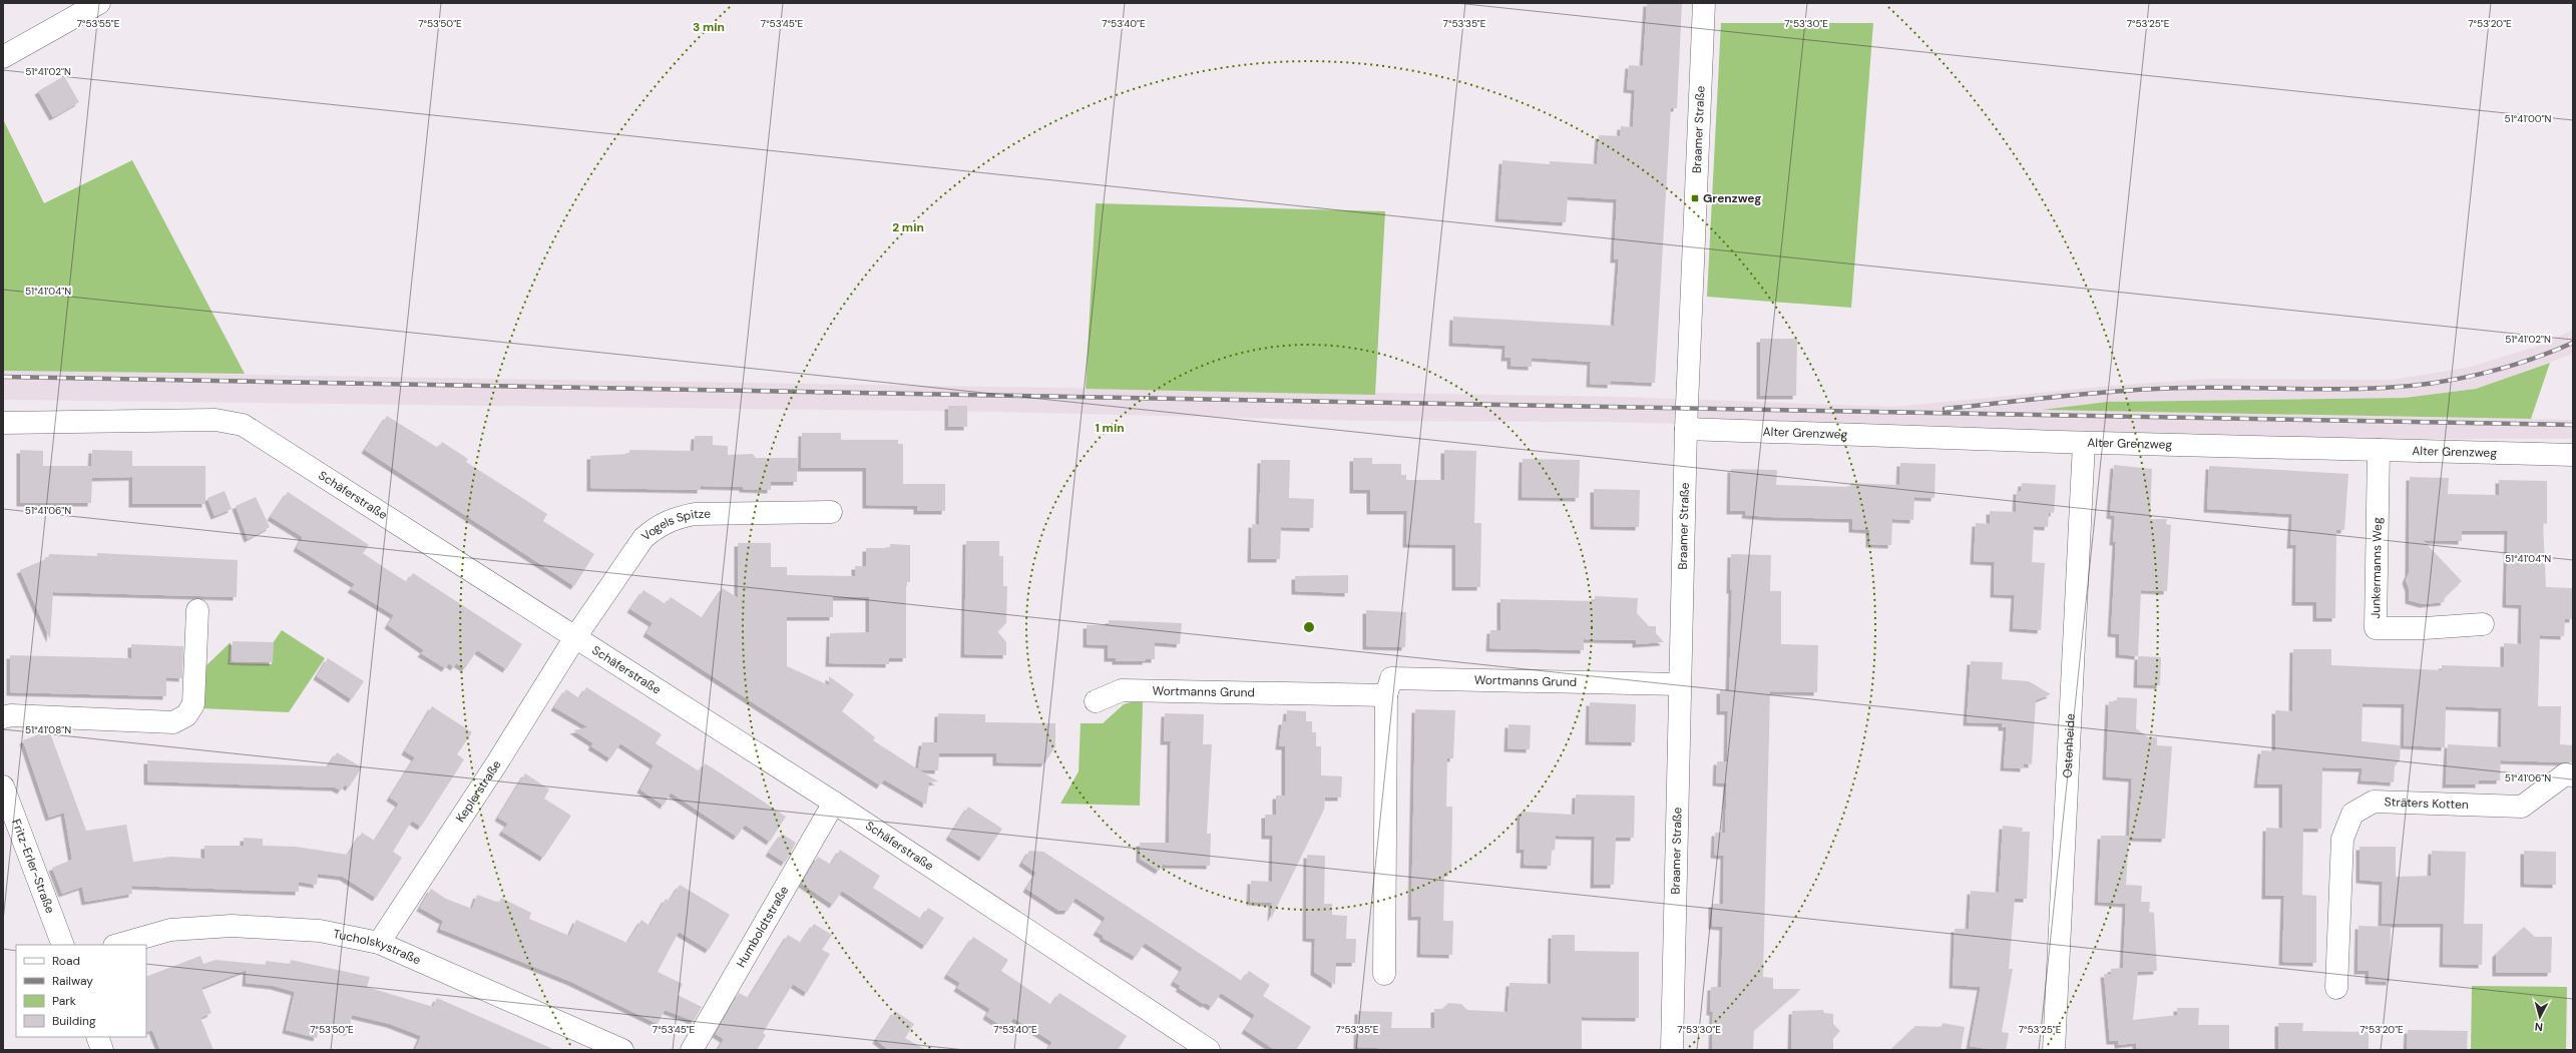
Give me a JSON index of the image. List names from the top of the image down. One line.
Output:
{"streets":{"street":["Braamer Straße","Alter Grenzweg","Schäferstraße","Vogels Spitze","Junkermanns Weg","Wortmanns Grund","Ostenheide","Keplerstraße","Sträters Kotten","Fritz-Erler-Straße","Humboldtstraße","Tucholskystraße"]},"crossings":[["Braamer Straße","Alter Grenzweg"],["Braamer Straße","Wortmanns Grund"],["Alter Grenzweg","Junkermanns Weg"],["Alter Grenzweg","Ostenheide"],["Schäferstraße","Vogels Spitze"],["Schäferstraße","Keplerstraße"],["Schäferstraße","Humboldtstraße"],["Vogels Spitze","Keplerstraße"],["Keplerstraße","Tucholskystraße"]],"places":{"transit":["Grenzweg"]},"legend":["Road","Railway","Park","Building"],"north":"bottom","coordinates":["7°53'55\"E","7°53'50\"E","7°53'45\"E","7°53'40\"E","7°53'35\"E","7°53'30\"E","7°53'25\"E","7°53'20\"E","51°41'02\"N","51°41'00\"N","51°41'04\"N","51°41'06\"N","51°41'08\"N"],"rings":["3 min","2 min","1 min"]}
